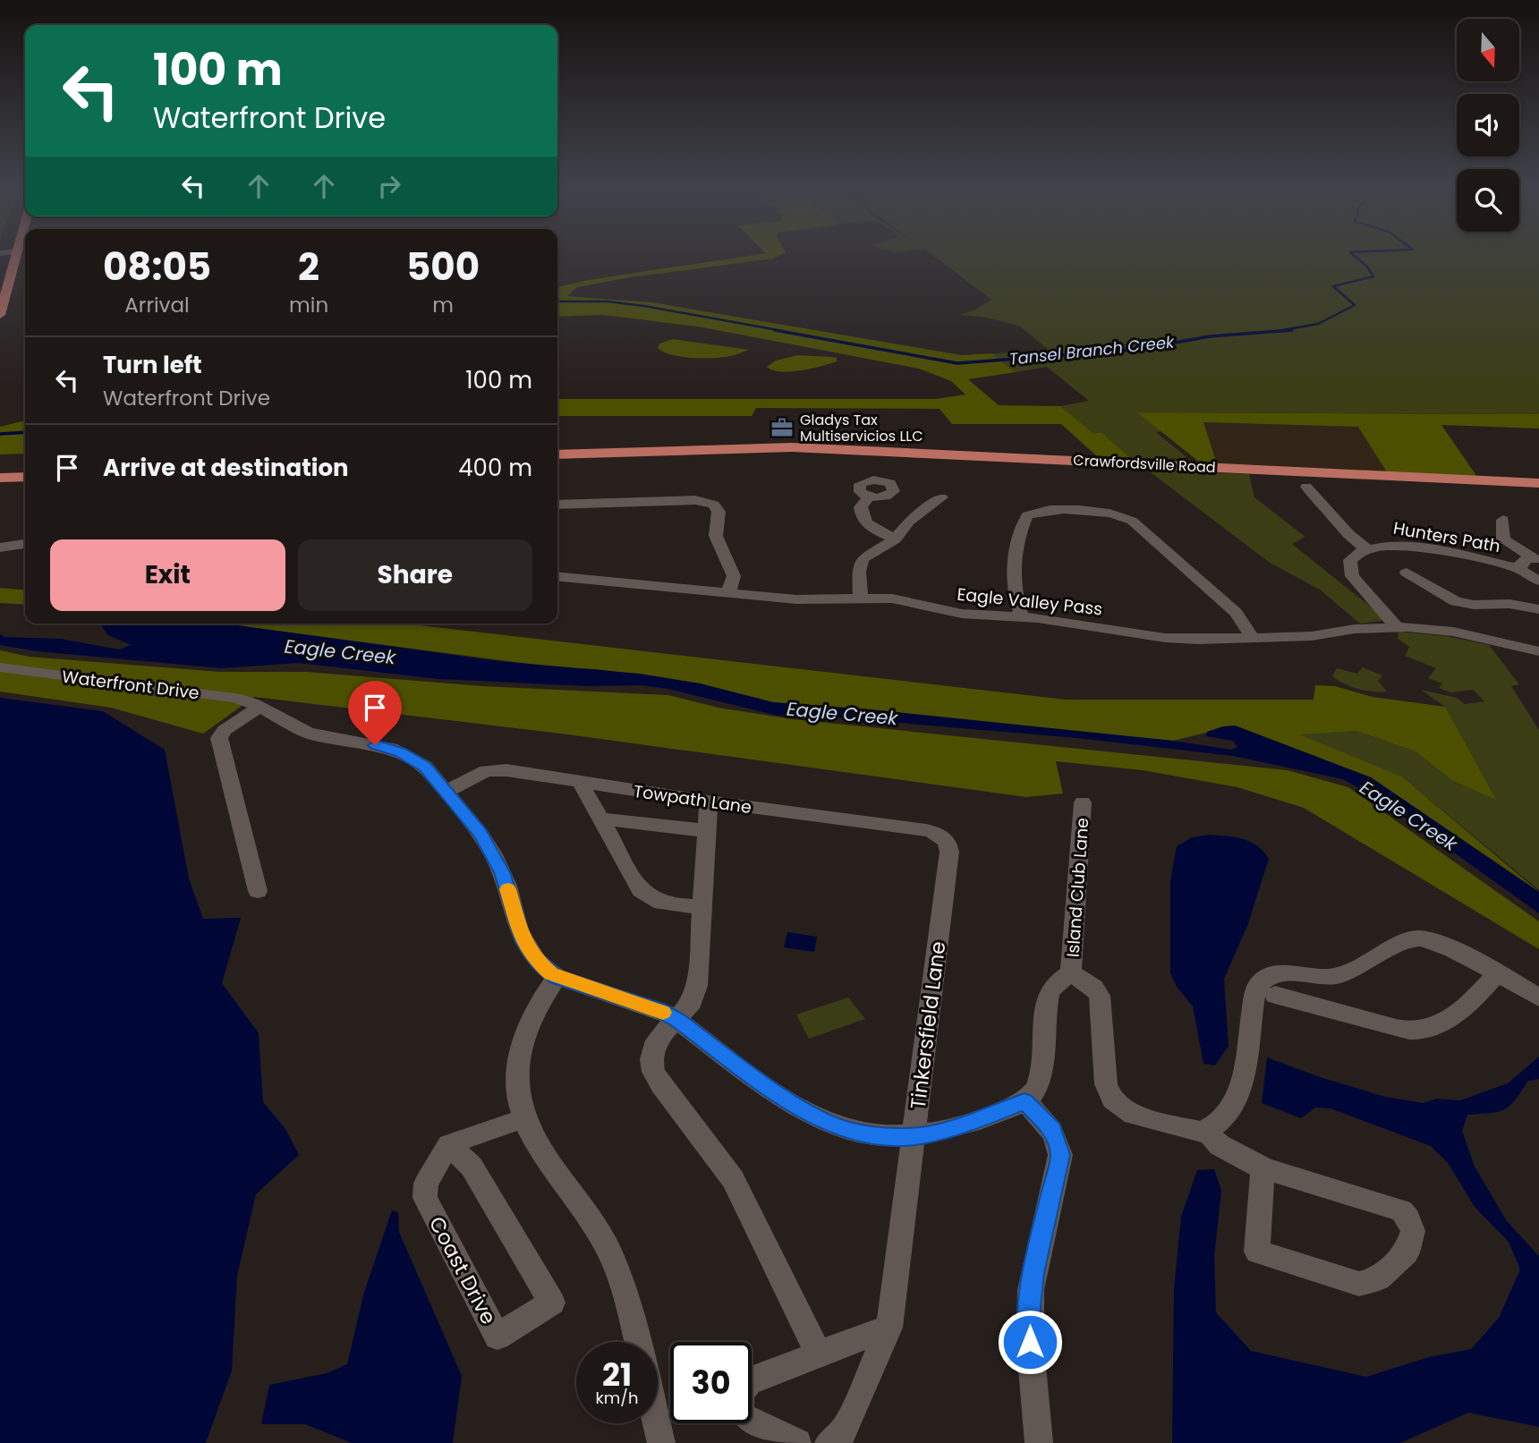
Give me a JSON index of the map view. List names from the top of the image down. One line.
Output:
{"streets":{"main road":["Crawfordsville Road"],"street":["Hunters Path","Eagle Valley Pass","Waterfront Drive","Towpath Lane","Island Club Lane","Tinkersfield Lane","Coast Drive"]},"crossings":[["Waterfront Drive","Towpath Lane"],["Waterfront Drive","Tinkersfield Lane"],["Towpath Lane","Tinkersfield Lane"]],"water":["Tansel Branch Creek","Eagle Creek"],"places":{"office":["Gladys Tax Multiservicios LLC"]},"north":"bottom","page":{"turn":["100 m","Waterfront Drive"],"eta":["08:05","Arrival","2","min","500","m"],"list":[{"name":"Turn left","note":"Waterfront Drive","value":"100 m"},{"name":"Arrive at destination","value":"400 m"}],"buttons":["Exit","Share"],"speed":"21 km/h","limit":"30"}}
